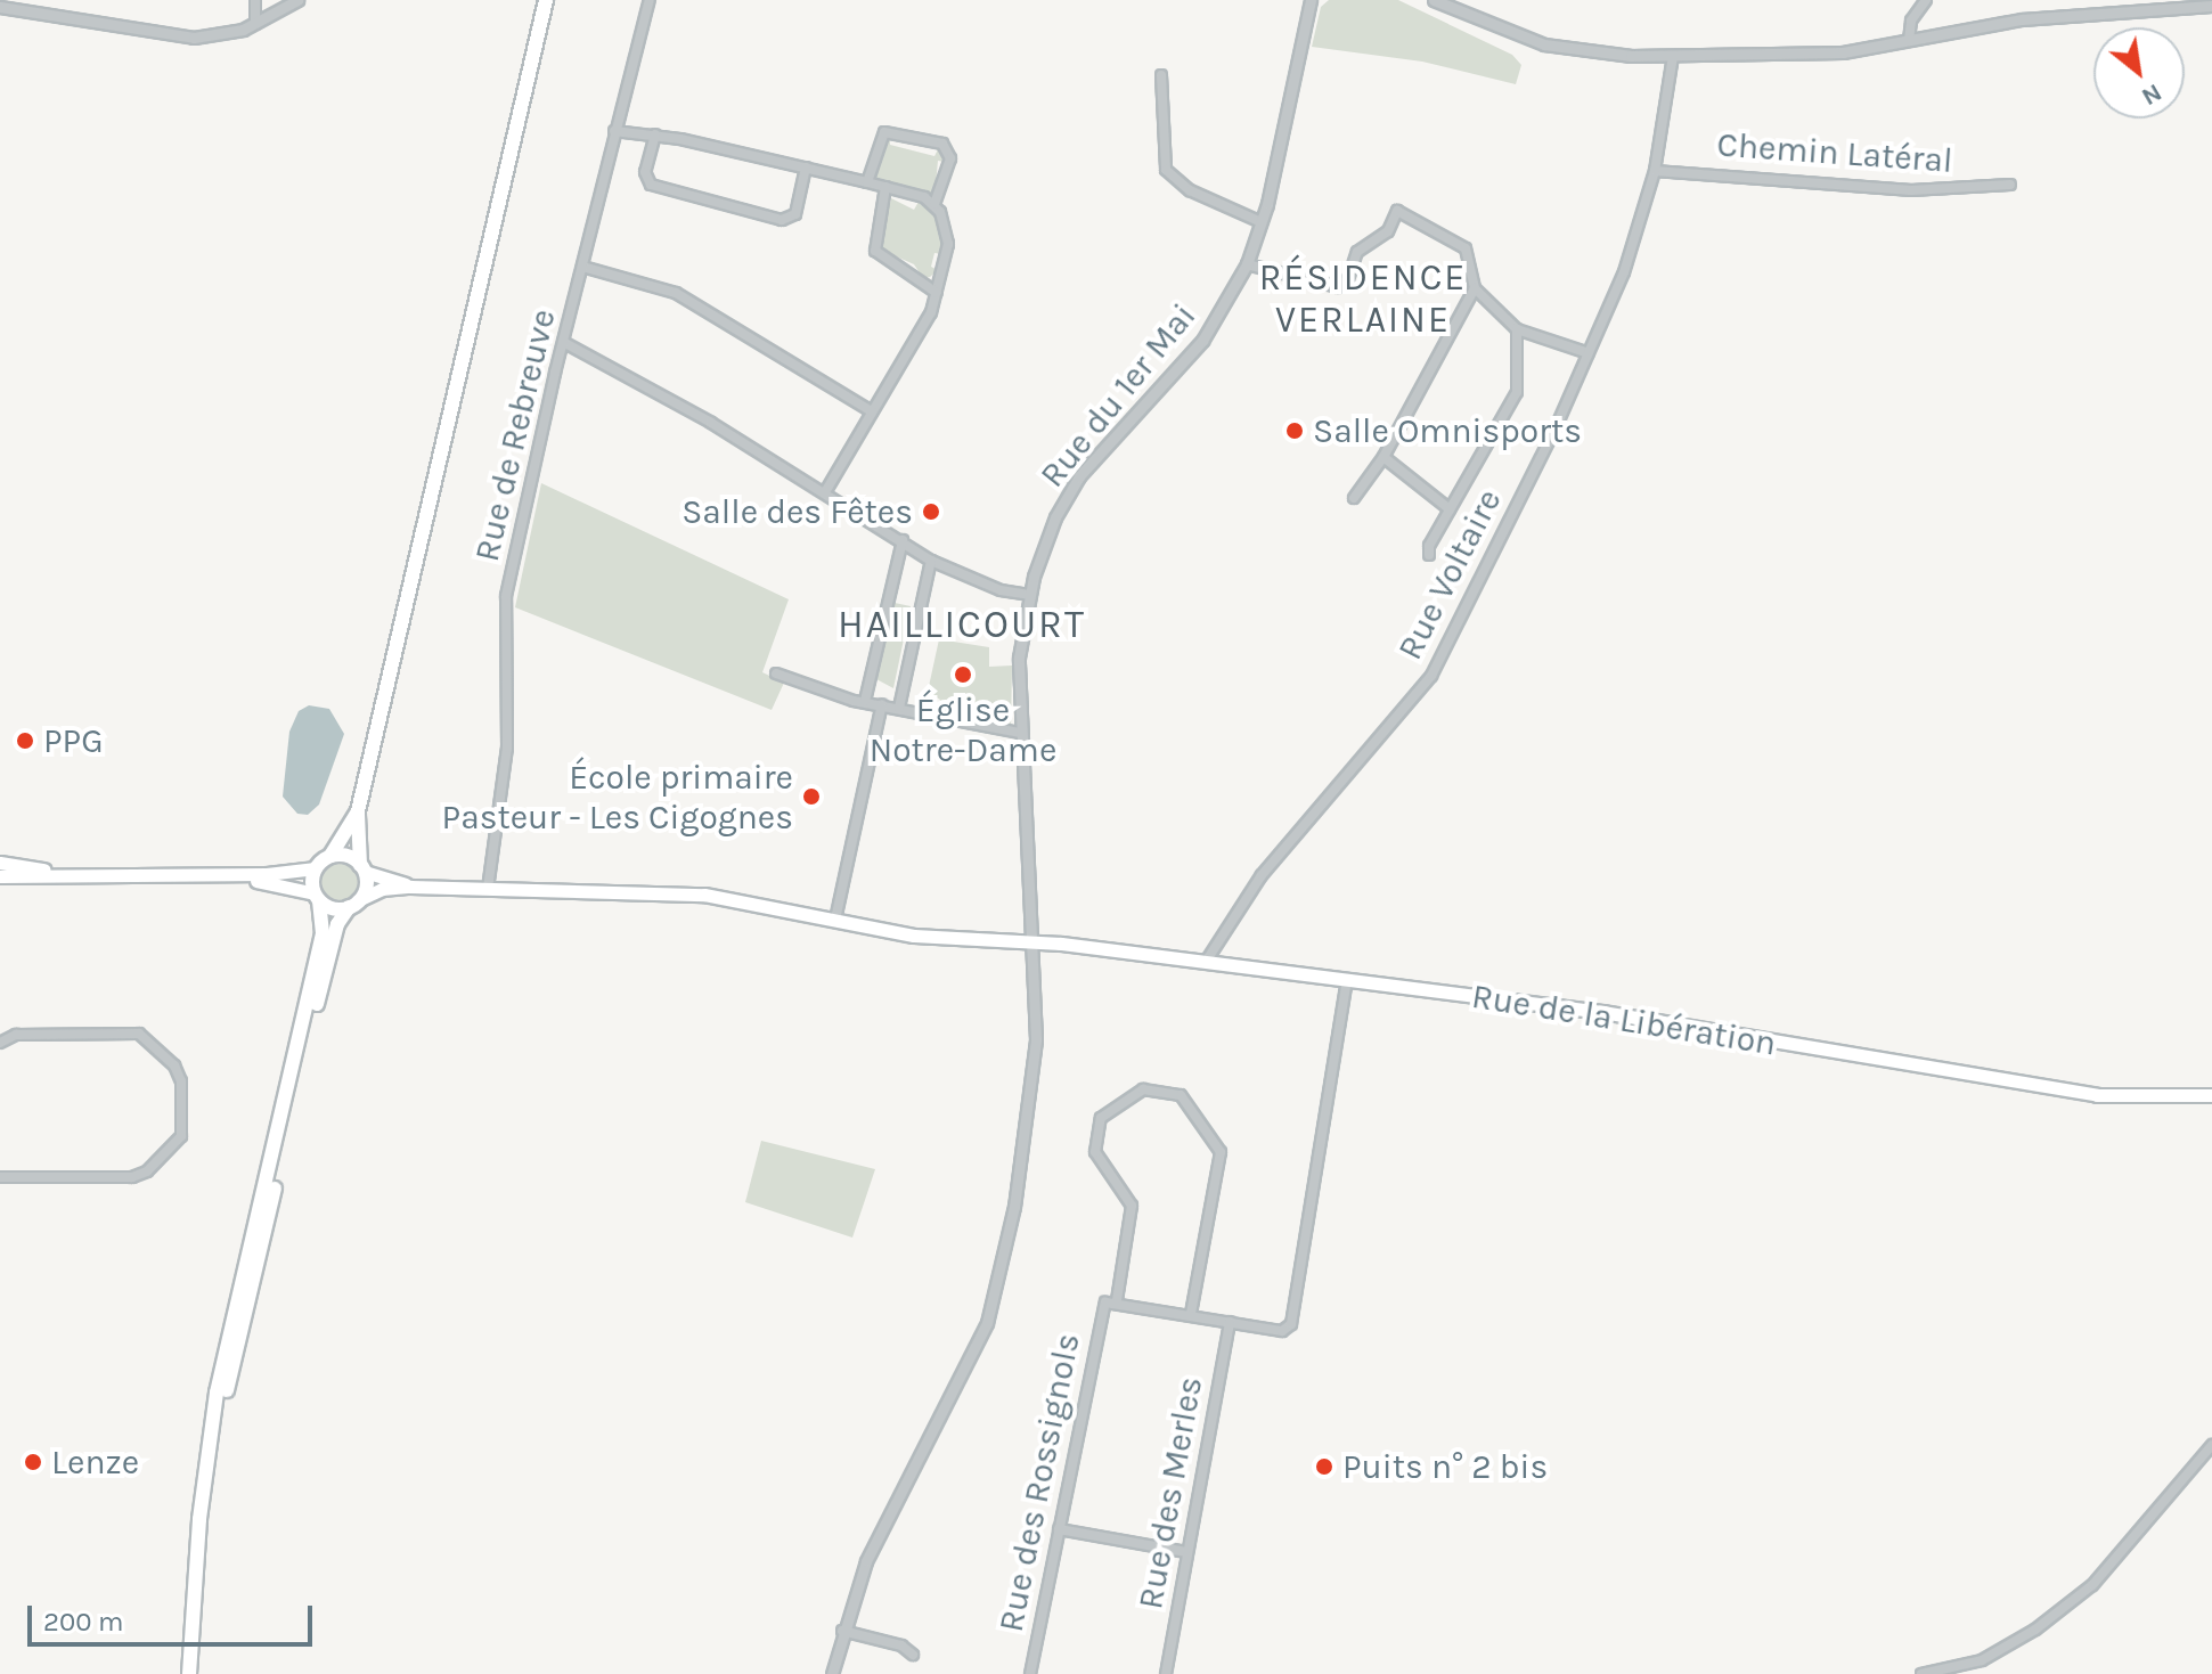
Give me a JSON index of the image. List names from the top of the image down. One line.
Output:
{"streets":{"main road":["Rue de la Libération"],"street":["Chemin Latéral","Rue du 1er Mai","Rue de Rebreuve","Rue Voltaire","Rue des Rossignols","Rue des Merles"]},"crossings":[["Chemin Latéral","Rue Voltaire"],["Rue du 1er Mai","Rue de la Libération"],["Rue de Rebreuve","Rue de la Libération"],["Rue Voltaire","Rue de la Libération"]],"districts":["RÉSIDENCE VERLAINE","HAILLICOURT"],"places":["Salle Omnisports","Salle des Fêtes","Église Notre-Dame","PPG","École primaire Pasteur - Les Cigognes","Lenze","Puits n° 2 bis"],"scale_bar":"200 m","north":"bottom right"}
